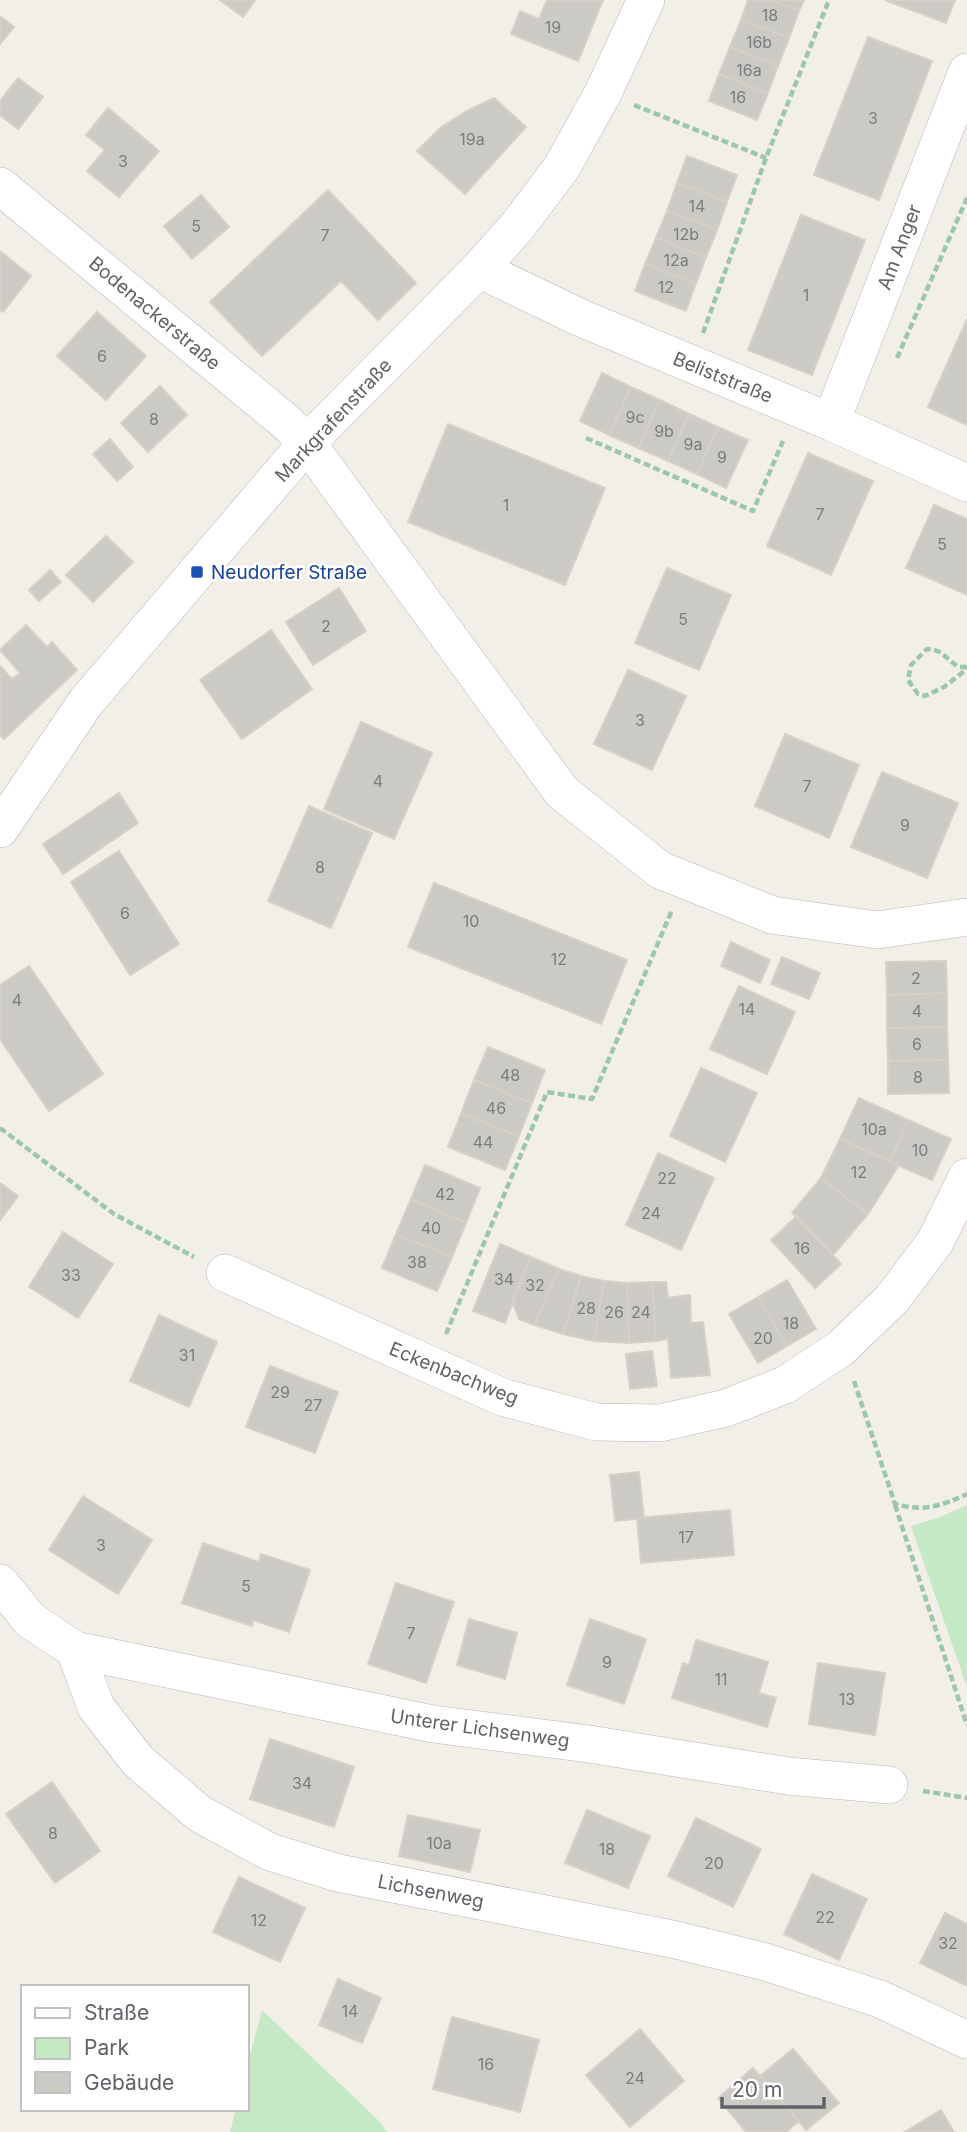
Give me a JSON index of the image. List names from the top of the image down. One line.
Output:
{"streets":{"street":["Am Anger","Bodenackerstraße","Beliststraße","Markgrafenstraße","Eckenbachweg","Unterer Lichsenweg","Lichsenweg"]},"crossings":[["Am Anger","Beliststraße"],["Bodenackerstraße","Markgrafenstraße"],["Beliststraße","Markgrafenstraße"],["Unterer Lichsenweg","Lichsenweg"]],"places":{"transit":["Neudorfer Straße"]},"house_numbers":["18","19","16b","16a","16","3","19a","3","14","5","12b","7","12a","12","1","6","9c","8","9b","9a","9","1","7","5","5","2","3","4","7","9","8","6","10","12","2","4","14","4","6","48","8","46","10a","44","10","12","22","42","24","40","16","38","33","34","32","28","26","24","18","20","31","29","27","17","3","5","7","9","11","13","34","8","10a","18","20","22","12","32","14","16","24"],"legend":["Straße","Park","Gebäude"],"scale_bar":"20 m"}
